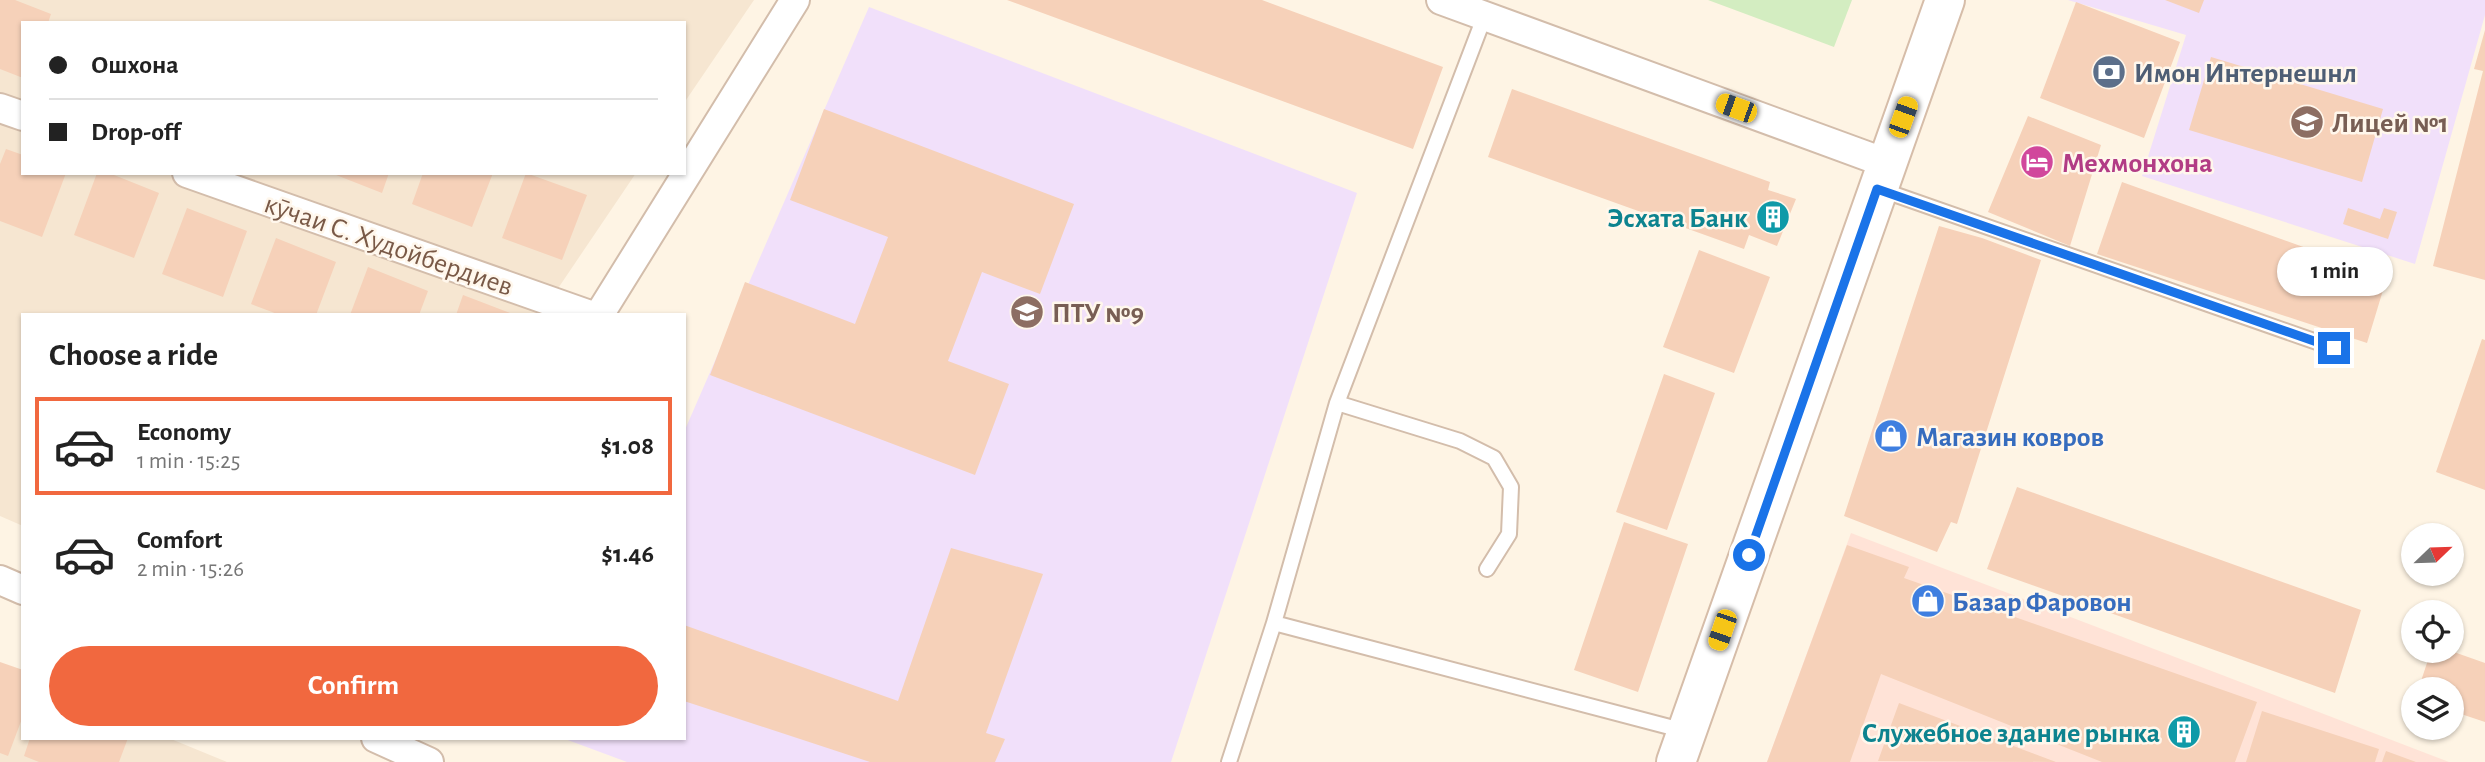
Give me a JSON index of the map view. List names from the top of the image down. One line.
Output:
{"streets":{"street":["кӯчаи С. Худойбердиев"]},"places":{"bank":["Имон Интернешнл"],"school or university":["Лицей №1","ПТУ №9"],"hotel":["Мехмонхона"],"building":["Эсхата Банк","Служебное здание рынка"],"shop":["Магазин ковров","Базар Фаровон"]},"north":"top right","page":{"banner":["Ошхона","Drop-off"],"bubble":"1 min","heading":"Choose a ride","list":[{"name":"Economy","note":"1 min · 15:25","value":"$1.08"},{"name":"Comfort","note":"2 min · 15:26","value":"$1.46"}],"buttons":"Confirm"}}
